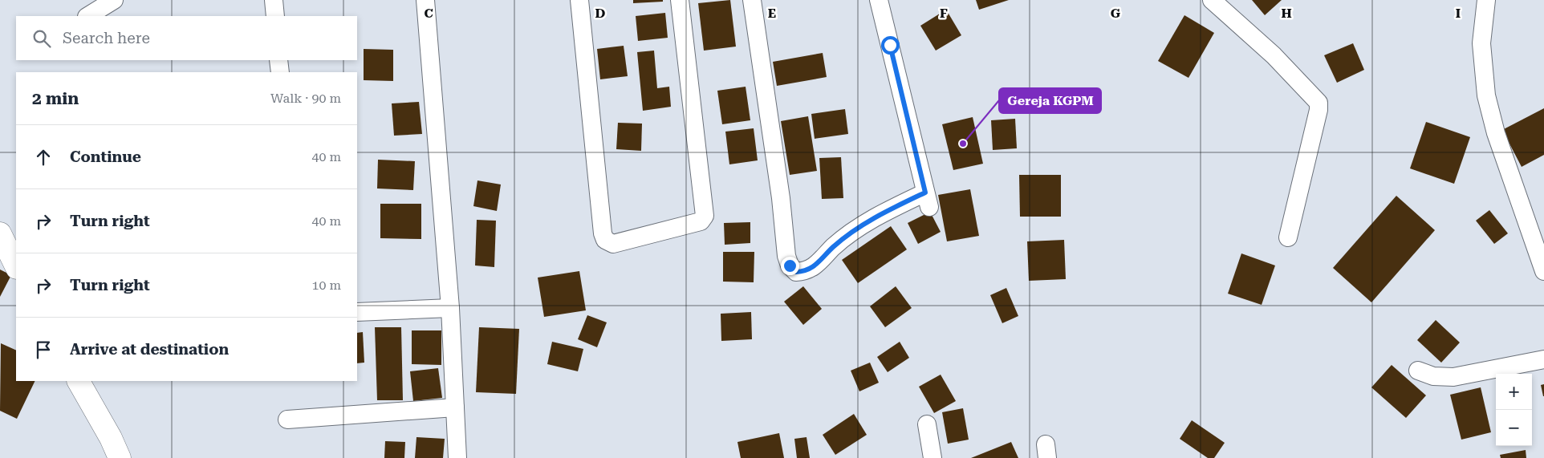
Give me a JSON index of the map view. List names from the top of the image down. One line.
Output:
{"places":["Gereja KGPM"],"page":{"search":"Search here","heading":["2 min","Walk · 90 m"],"list":[["Continue","40 m"],["Turn right","40 m"],["Turn right","10 m"],"Arrive at destination"],"map_buttons":["+","−"]},"grid":{"columns":["C","D","E","F","G","H","I"]}}
